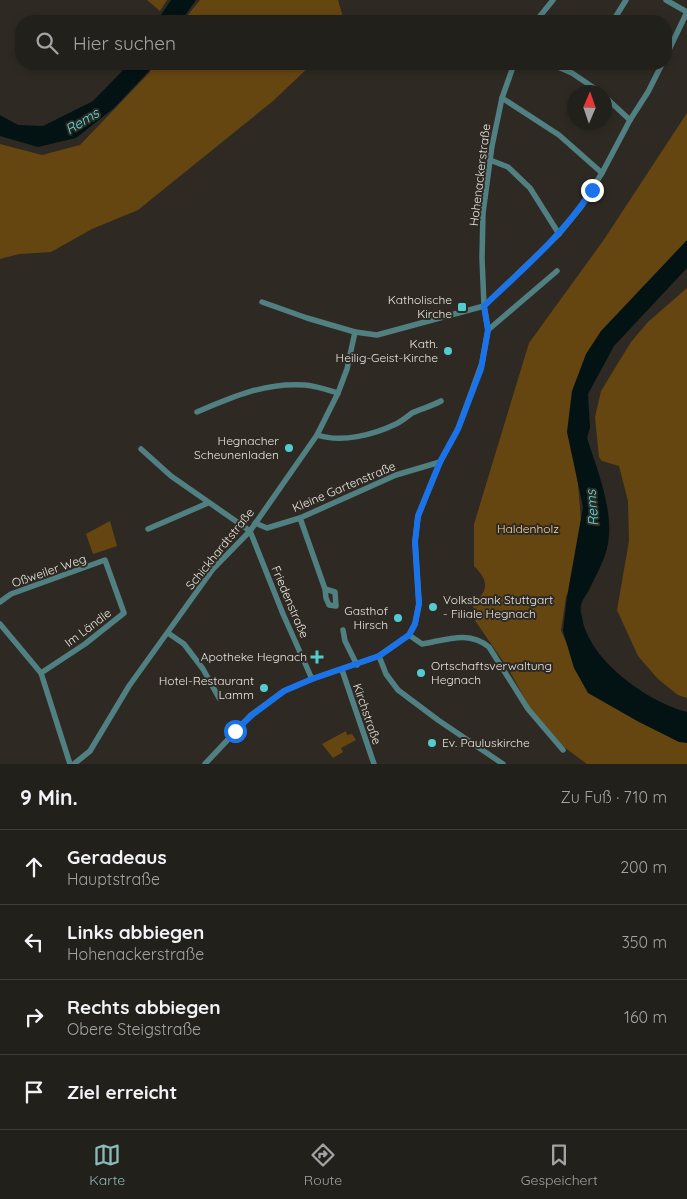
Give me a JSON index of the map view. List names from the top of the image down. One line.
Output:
{"streets":{"street":["Hohenackerstraße","Kleine Gartenstraße","Schickhardtstraße","Oßweiler Weg","Friedenstraße","Im Ländle","Kirchstraße"]},"crossings":[["Hohenackerstraße","Kleine Gartenstraße"],["Kleine Gartenstraße","Schickhardtstraße"],["Schickhardtstraße","Friedenstraße"],["Oßweiler Weg","Im Ländle"]],"water":["Rems"],"parks":["Haldenholz"],"places":{"transit":["Katholische Kirche"],"other":["Kath. Heilig-Geist-Kirche","Hegnacher Scheunenladen","Volksbank Stuttgart - Filiale Hegnach","Gasthof Hirsch","Ortschaftsverwaltung Hegnach","Hotel-Restaurant Lamm","Ev. Pauluskirche"],"health":["Apotheke Hegnach"]},"north":"top","page":{"search":"Hier suchen","heading":["9 Min.","Zu Fuß · 710 m"],"list":[["Geradeaus","Hauptstraße","200 m"],["Links abbiegen","Hohenackerstraße","350 m"],["Rechts abbiegen","Obere Steigstraße","160 m"],"Ziel erreicht"],"nav":["Karte","Route","Gespeichert"]}}
